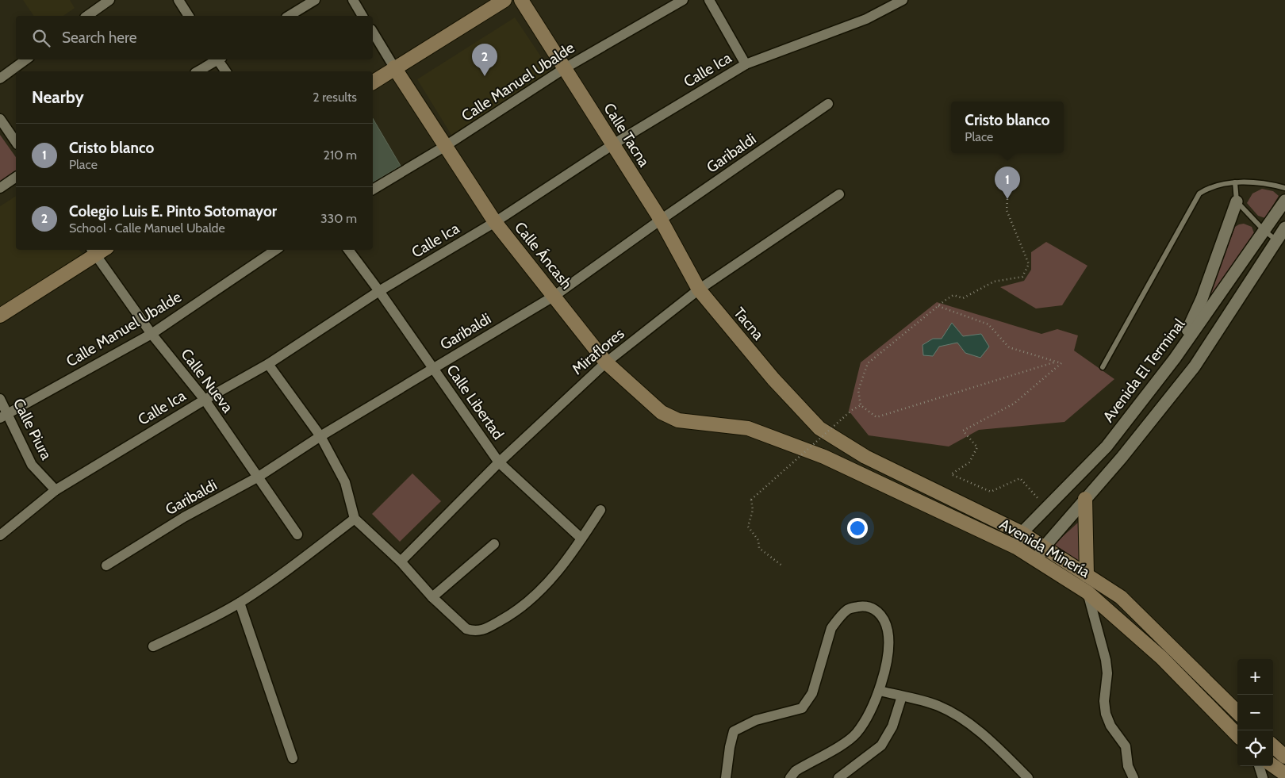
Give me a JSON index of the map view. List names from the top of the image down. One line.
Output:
{"streets":{"main road":["Calle Tacna","Calle Áncash","Tacna","Avenida Minería"],"street":["Calle Ica","Calle Manuel Ubalde","Garibaldi","Miraflores","Avenida El Terminal","Calle Nueva","Calle Libertad","Calle Piura"]},"crossings":[["Calle Ica","Calle Tacna"],["Calle Ica","Calle Áncash"],["Calle Ica","Calle Nueva"],["Calle Ica","Calle Libertad"],["Calle Ica","Calle Piura"],["Calle Manuel Ubalde","Calle Tacna"],["Calle Manuel Ubalde","Calle Áncash"],["Calle Manuel Ubalde","Calle Nueva"],["Calle Manuel Ubalde","Calle Piura"],["Calle Tacna","Garibaldi"],["Calle Tacna","Tacna"],["Calle Tacna","Miraflores"],["Garibaldi","Calle Áncash"],["Garibaldi","Calle Nueva"],["Garibaldi","Calle Libertad"],["Calle Áncash","Miraflores"],["Calle Áncash","Avenida Minería"],["Tacna","Miraflores"],["Tacna","Avenida Minería"],["Miraflores","Calle Libertad"],["Avenida El Terminal","Avenida Minería"]],"page":{"search":"Search here","pins":["2","1"],"heading":["Nearby","2 results"],"popup":["Cristo blanco","Place"],"list":[{"mark":"1","name":"Cristo blanco","note":"Place","value":"210 m"},{"mark":"2","name":"Colegio Luis E. Pinto Sotomayor","note":"School · Calle Manuel Ubalde","value":"330 m"}],"map_buttons":["+","−"]}}
